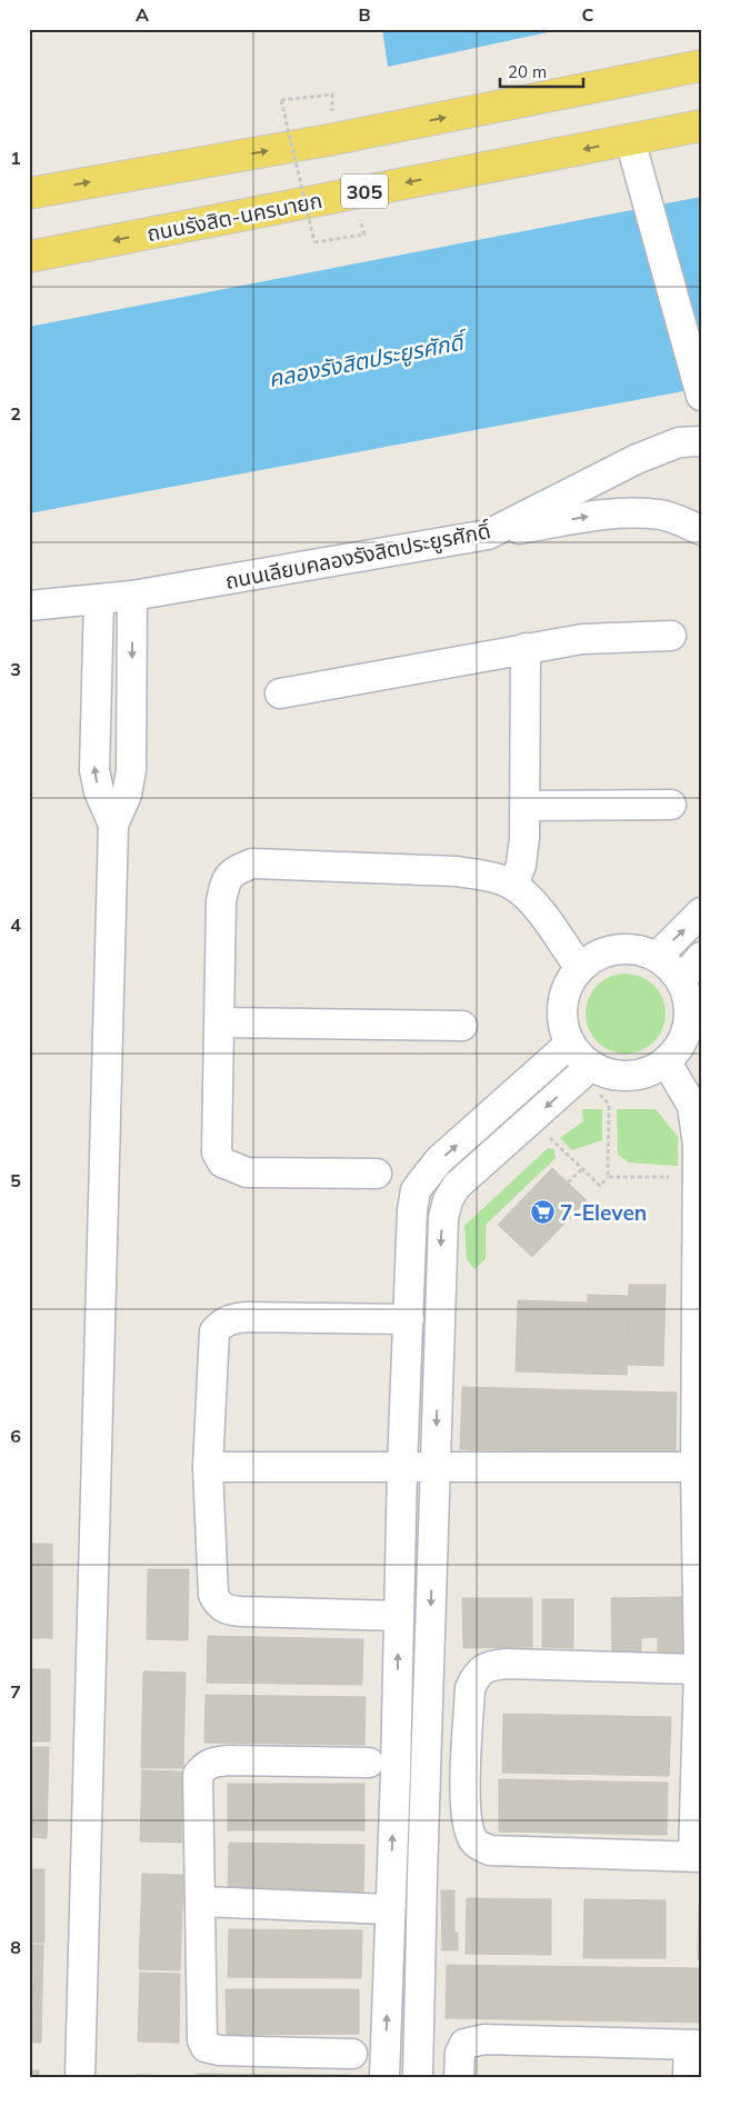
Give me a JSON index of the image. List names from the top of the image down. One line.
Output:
{"streets":{"main road":["305","ถนนรังสิต-นครนายก"],"street":["ถนนเลียบคลองรังสิตประยูรศักดิ์"]},"water":["คลองรังสิตประยูรศักดิ์"],"places":{"supermarket":["7-Eleven"]},"scale_bar":"20 m","grid":{"columns":["A","B","C"],"rows":["1","2","3","4","5","6","7","8"]}}
